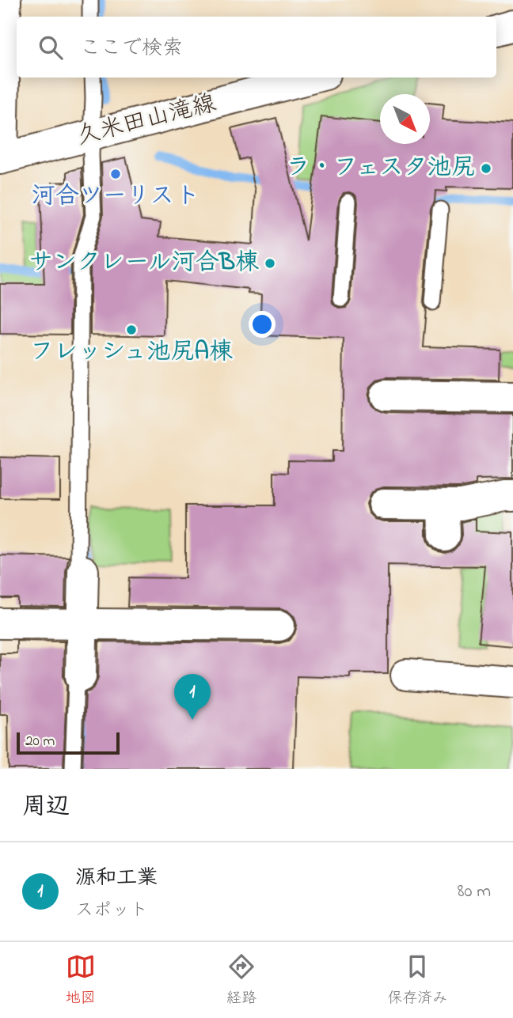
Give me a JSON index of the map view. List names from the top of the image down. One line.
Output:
{"streets":{"street":["久米田山滝線"]},"places":["ラ・フェスタ池尻","河合ツーリスト","サンクレール河合B棟","フレッシュ池尻A棟"],"scale_bar":"20 m","north":"bottom right","page":{"search":"ここで検索","pins":"1","scale":"20 m","heading":"周辺","list":[{"mark":"1","name":"源和工業","note":"スポット","value":"80 m"}],"nav":["地図","経路","保存済み"]}}
